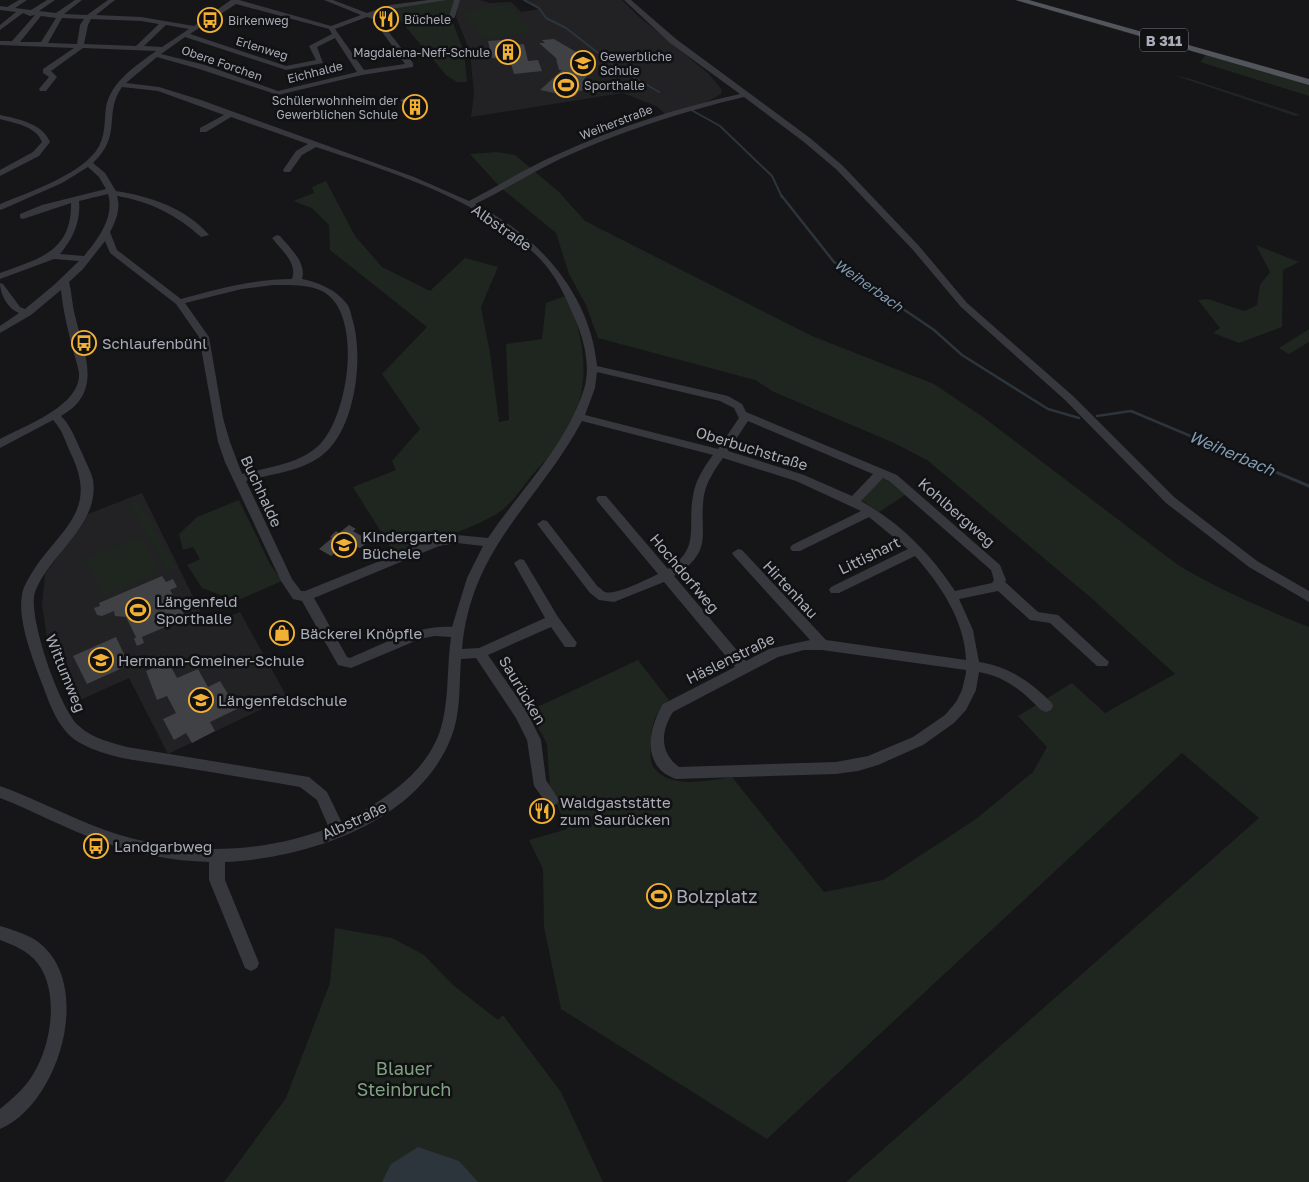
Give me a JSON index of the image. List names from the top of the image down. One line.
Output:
{"streets":{"main road":["B 311"],"street":["Erlenweg","Obere Forchen","Eichhalde","Weiherstraße","Albstraße","Oberbuchstraße","Buchhalde","Kohlbergweg","Littishart","Hochdorfweg","Hirtenhau","Häslenstraße","Wittumweg","Saurücken"]},"crossings":[["Erlenweg","Eichhalde"],["Obere Forchen","Eichhalde"],["Weiherstraße","Albstraße"],["Albstraße","Oberbuchstraße"],["Albstraße","Kohlbergweg"],["Albstraße","Wittumweg"],["Albstraße","Saurücken"],["Oberbuchstraße","Littishart"],["Oberbuchstraße","Häslenstraße"],["Hochdorfweg","Häslenstraße"],["Hirtenhau","Häslenstraße"]],"water":["Weiherbach"],"parks":["Blauer Steinbruch"],"places":{"restaurant":["Büchele","Waldgaststätte zum Saurücken"],"bus stop":["Birkenweg","Schlaufenbühl","Landgarbweg"],"building":["Magdalena-Neff-Schule","Schülerwohnheim der Gewerblichen Schule"],"school or university":["Gewerbliche Schule","Kindergarten Büchele","Hermann-Gmeiner-Schule","Längenfeldschule"],"sports":["Sporthalle","Längenfeld Sporthalle","Bolzplatz"],"shop":["Bäckerei Knöpfle"]}}
